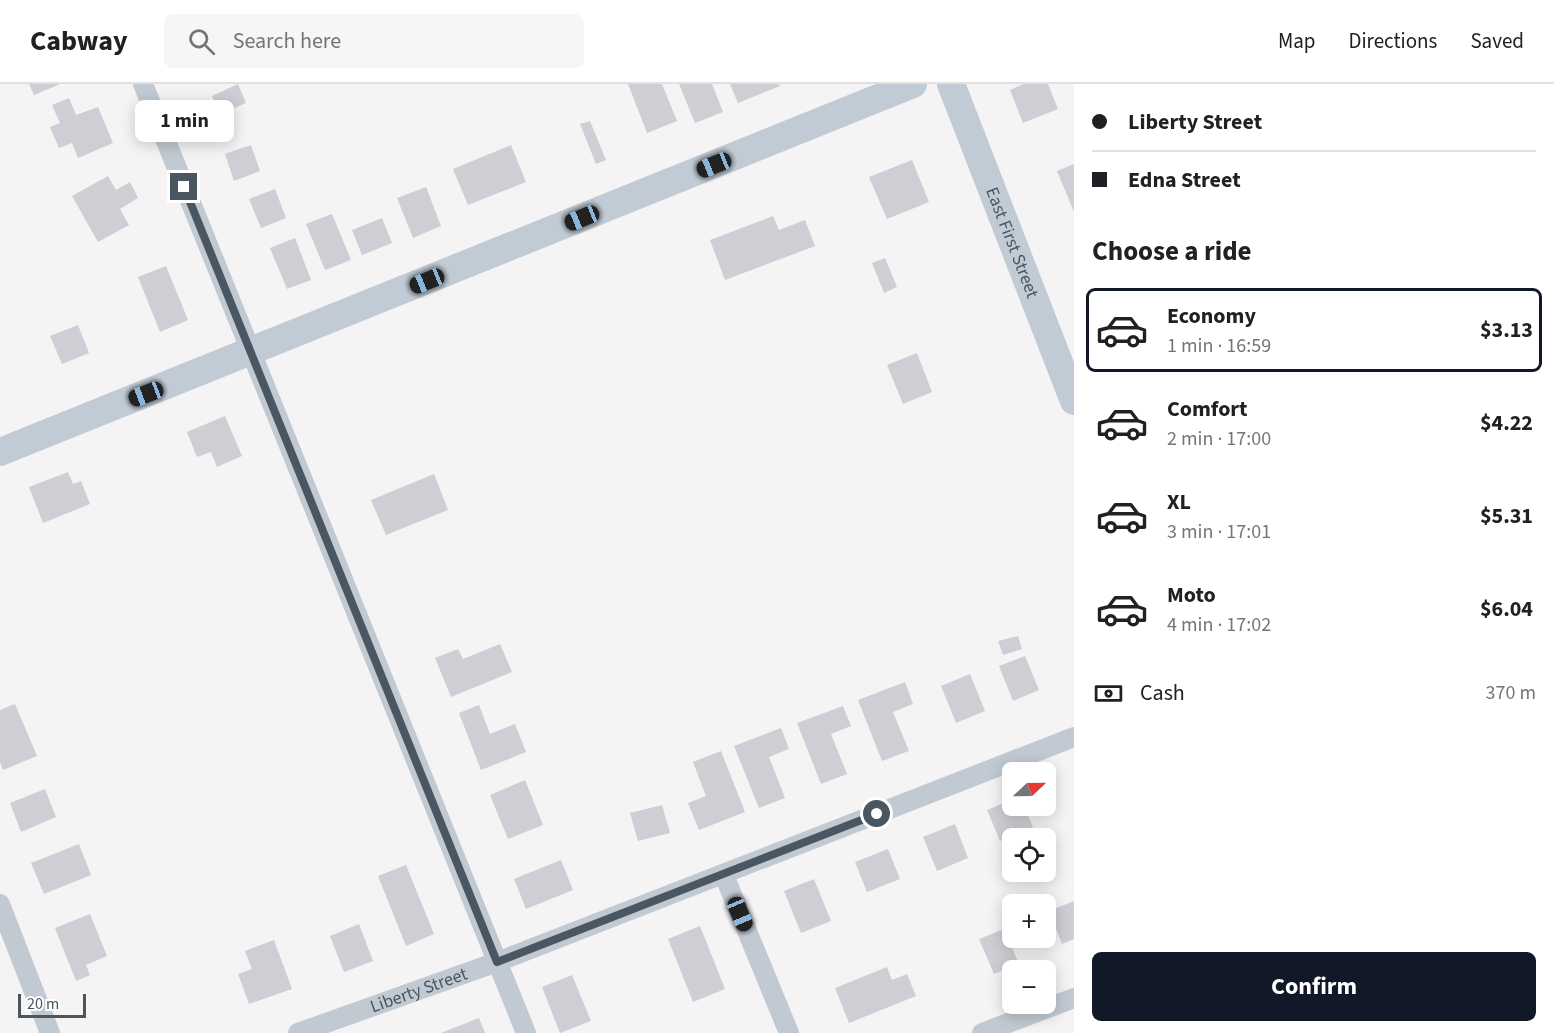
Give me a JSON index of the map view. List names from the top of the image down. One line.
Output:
{"streets":{"street":["East First Street","Liberty Street"]},"scale_bar":"20 m","north":"right","page":{"header":"Cabway","search":"Search here","nav":["Map","Directions","Saved"],"banner":["Liberty Street","Edna Street"],"bubble":"1 min","heading":"Choose a ride","list":[{"name":"Economy","note":"1 min · 16:59","value":"$3.13"},{"name":"Comfort","note":"2 min · 17:00","value":"$4.22"},{"name":"XL","note":"3 min · 17:01","value":"$5.31"},{"name":"Moto","note":"4 min · 17:02","value":"$6.04"}],"pay":["Cash","370 m"],"map_buttons":["+","−"],"buttons":"Confirm","scale":"20 m"}}
